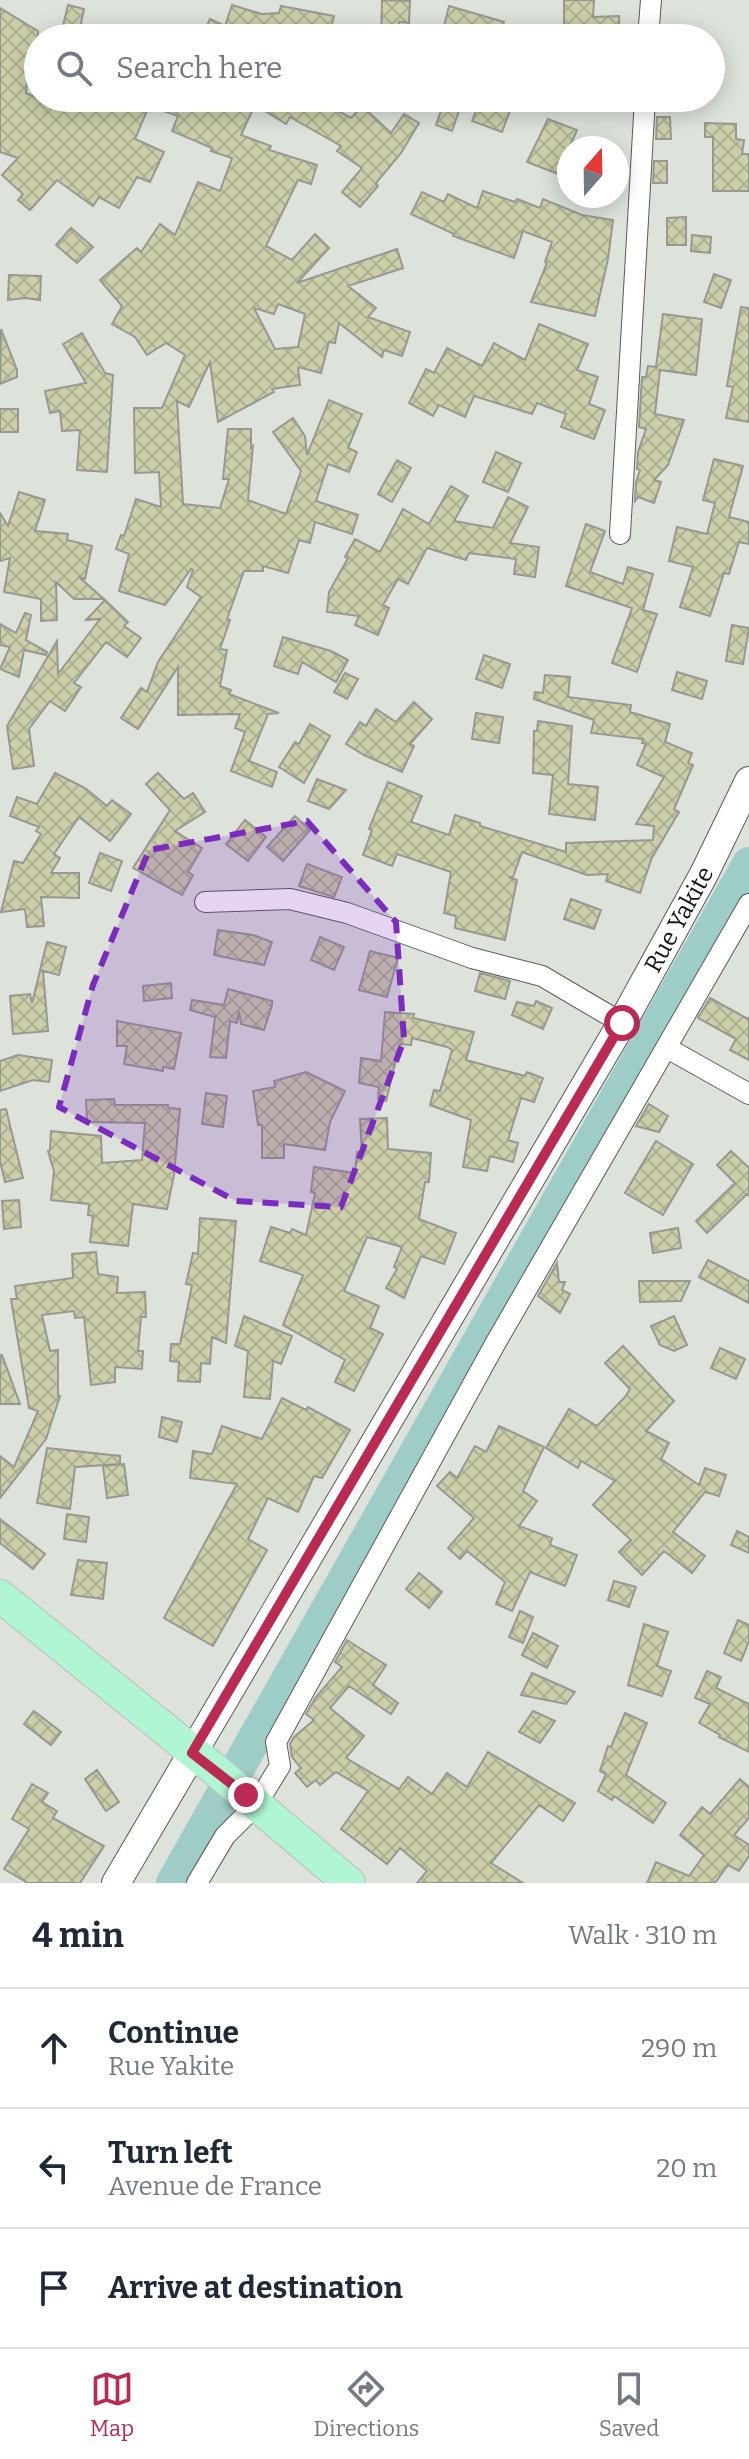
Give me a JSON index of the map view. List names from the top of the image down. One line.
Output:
{"streets":{"main road":["Rue Yakite"]},"north":"top","page":{"search":"Search here","heading":["4 min","Walk · 310 m"],"list":[["Continue","Rue Yakite","290 m"],["Turn left","Avenue de France","20 m"],"Arrive at destination"],"nav":["Map","Directions","Saved"]}}
